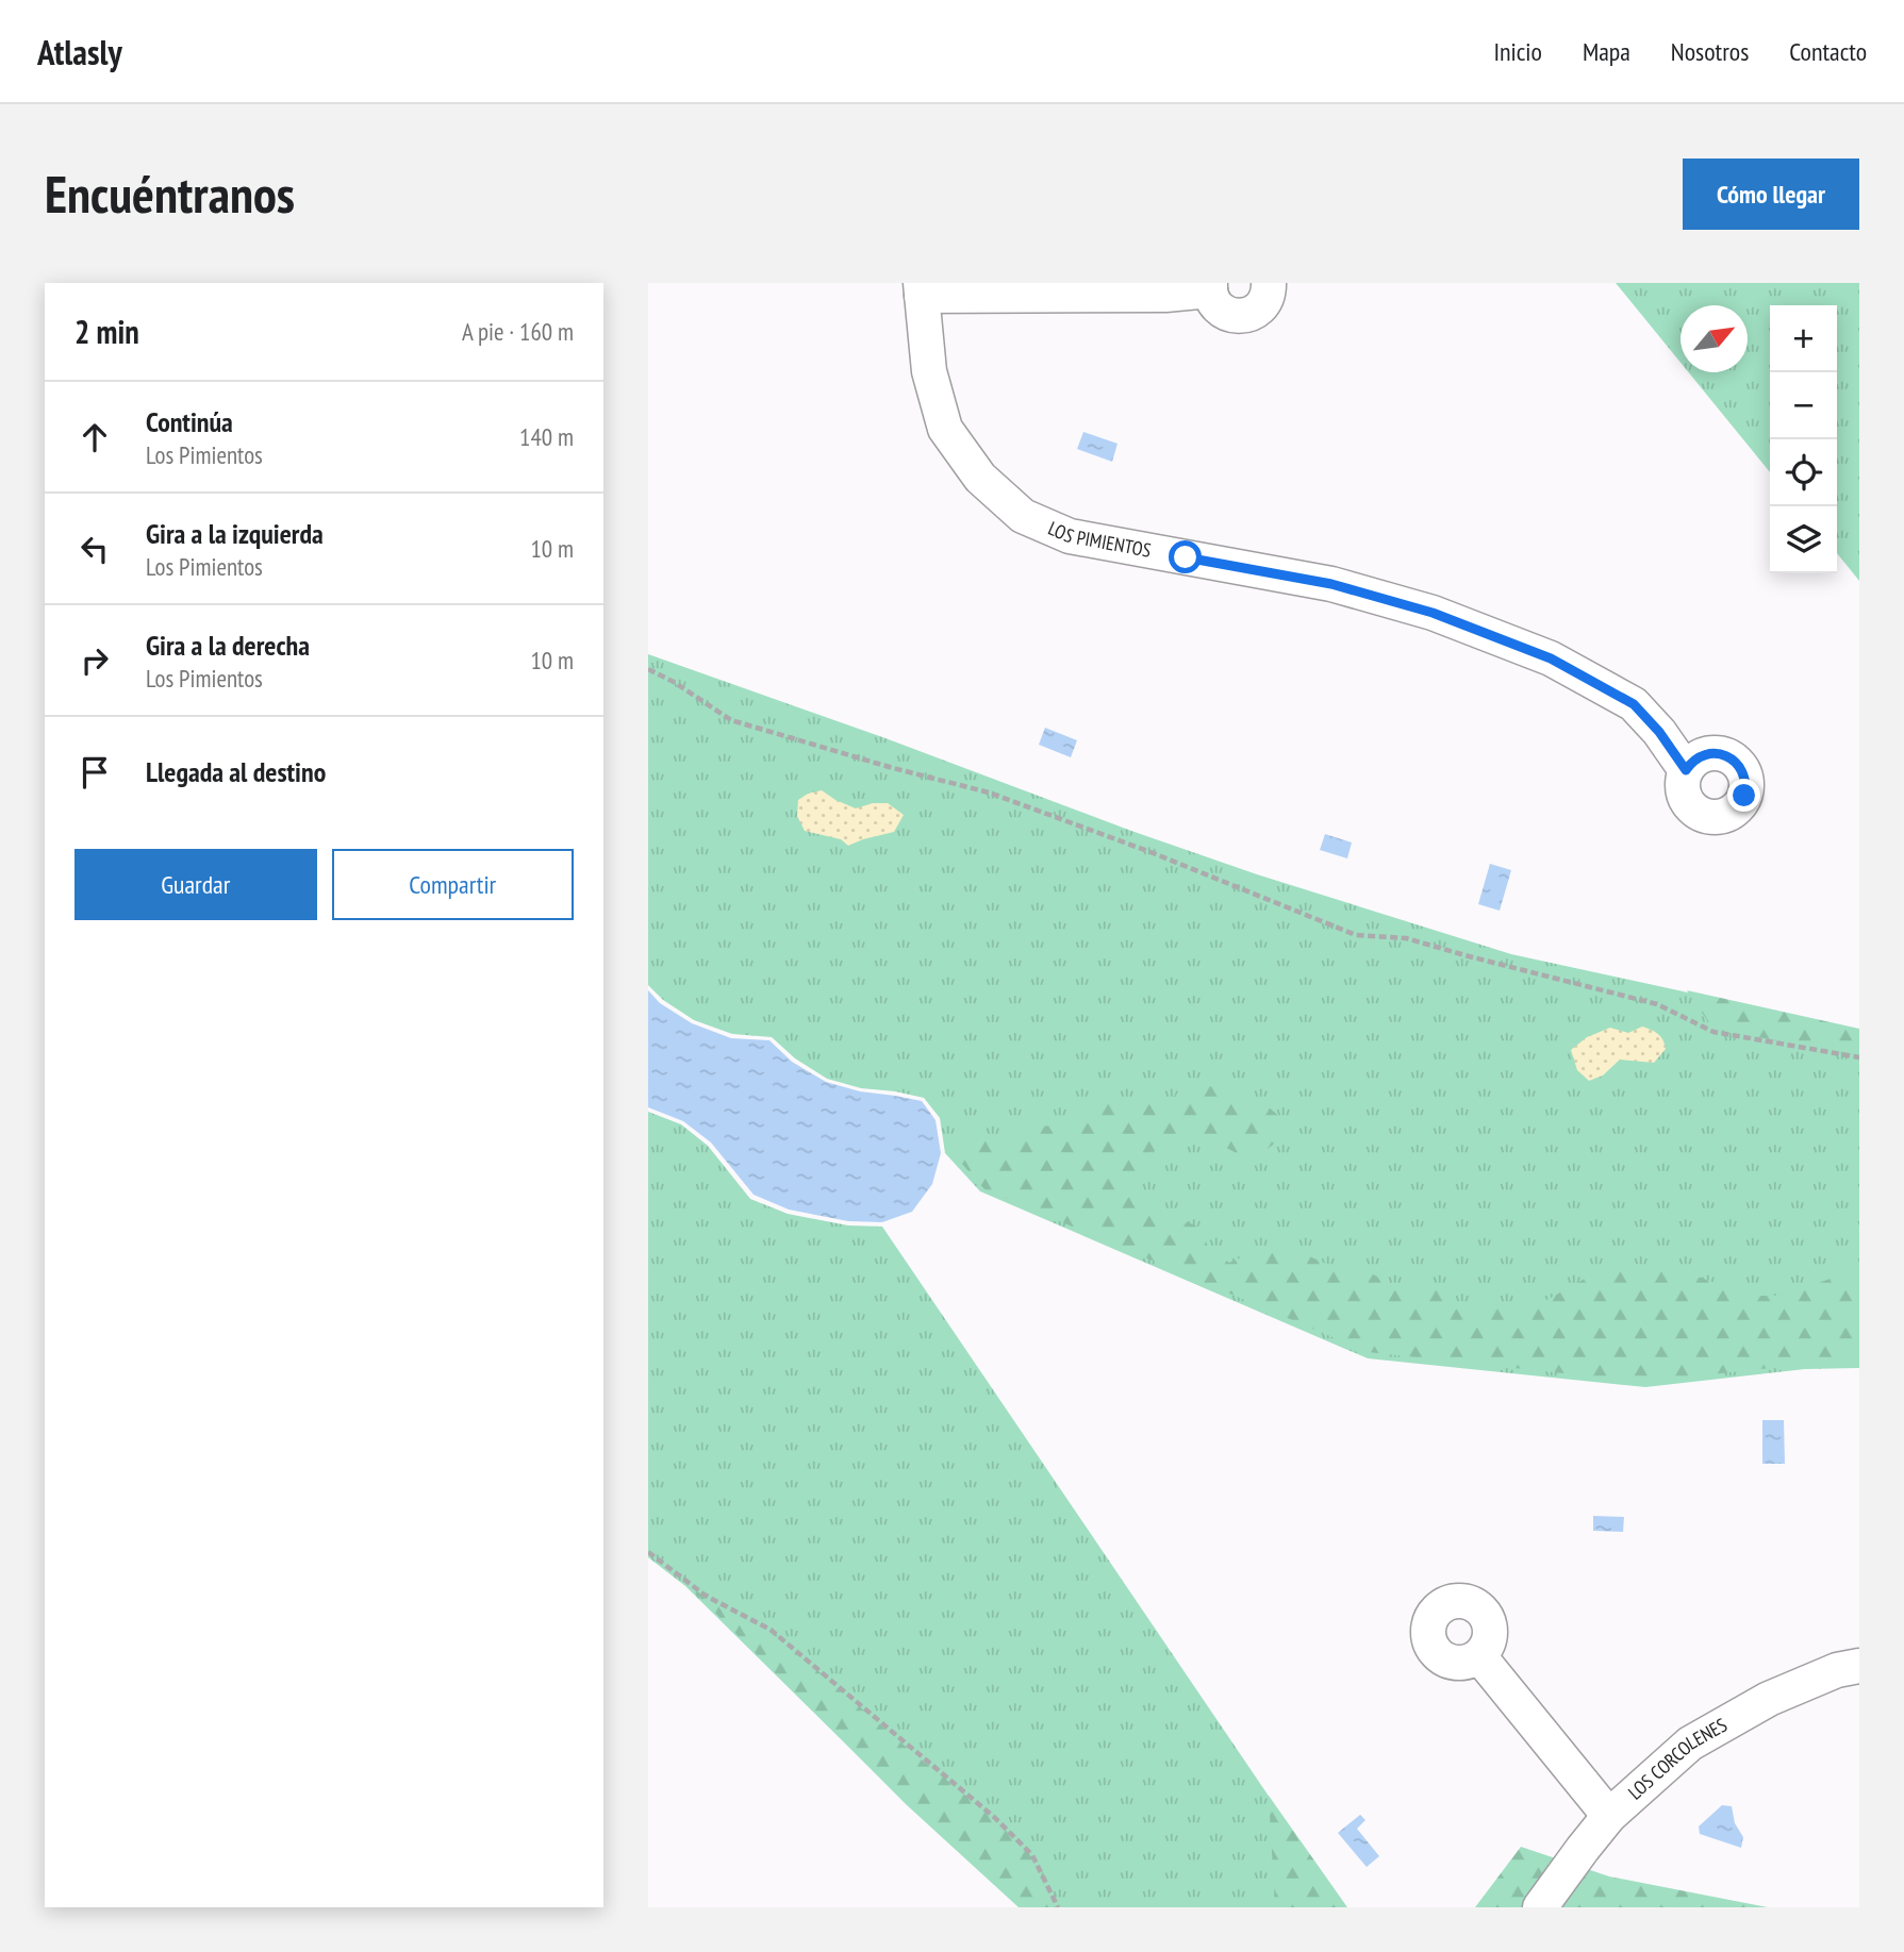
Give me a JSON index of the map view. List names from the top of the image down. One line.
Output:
{"streets":{"street":["LOS PIMIENTOS","LOS CORCOLENES"]},"north":"top right","page":{"header":"Atlasly","nav":["Inicio","Mapa","Nosotros","Contacto"],"buttons":["Cómo llegar",["Guardar","Compartir"]],"title":"Encuéntranos","heading":["2 min","A pie · 160 m"],"map_buttons":["+","−"],"list":[["Continúa","Los Pimientos","140 m"],["Gira a la izquierda","Los Pimientos","10 m"],["Gira a la derecha","Los Pimientos","10 m"],"Llegada al destino"]}}
